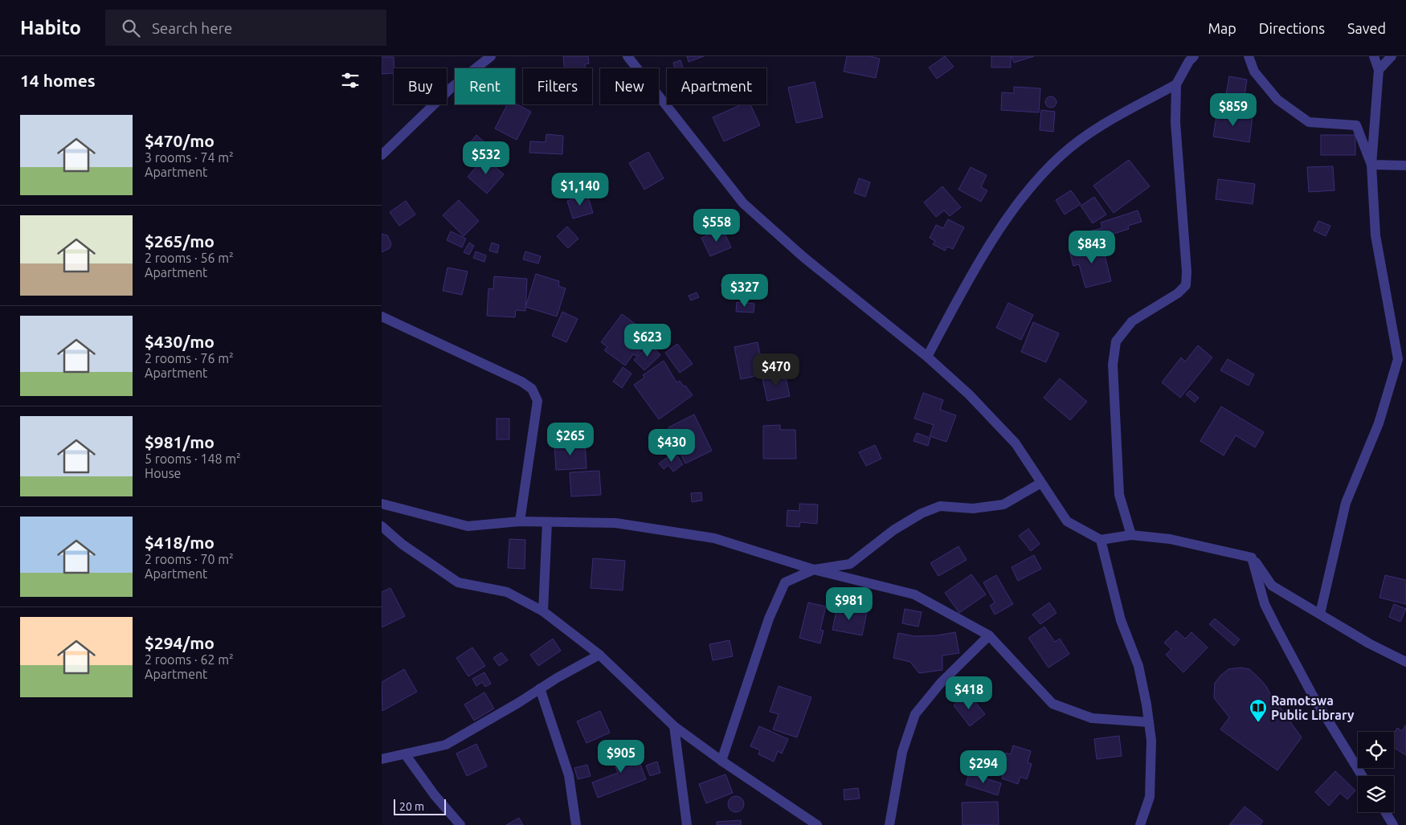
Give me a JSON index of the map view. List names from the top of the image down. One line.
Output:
{"places":{"library":["Ramotswa Public Library"]},"scale_bar":"20 m","page":{"header":"Habito","search":"Search here","nav":["Map","Directions","Saved"],"heading":"14 homes","chip":["Buy","Rent","Filters","New","Apartment"],"price":["$859","$532","$1,140","$558","$843","$327","$623","$470","$265","$430","$981","$418","$905","$294"],"list":[{"name":"$470/mo","note":"3 rooms · 74 m² · Apartment"},{"name":"$265/mo","note":"2 rooms · 56 m² · Apartment"},{"name":"$430/mo","note":"2 rooms · 76 m² · Apartment"},{"name":"$981/mo","note":"5 rooms · 148 m² · House"},{"name":"$418/mo","note":"2 rooms · 70 m² · Apartment"},{"name":"$294/mo","note":"2 rooms · 62 m² · Apartment"}],"scale":"20 m"}}
